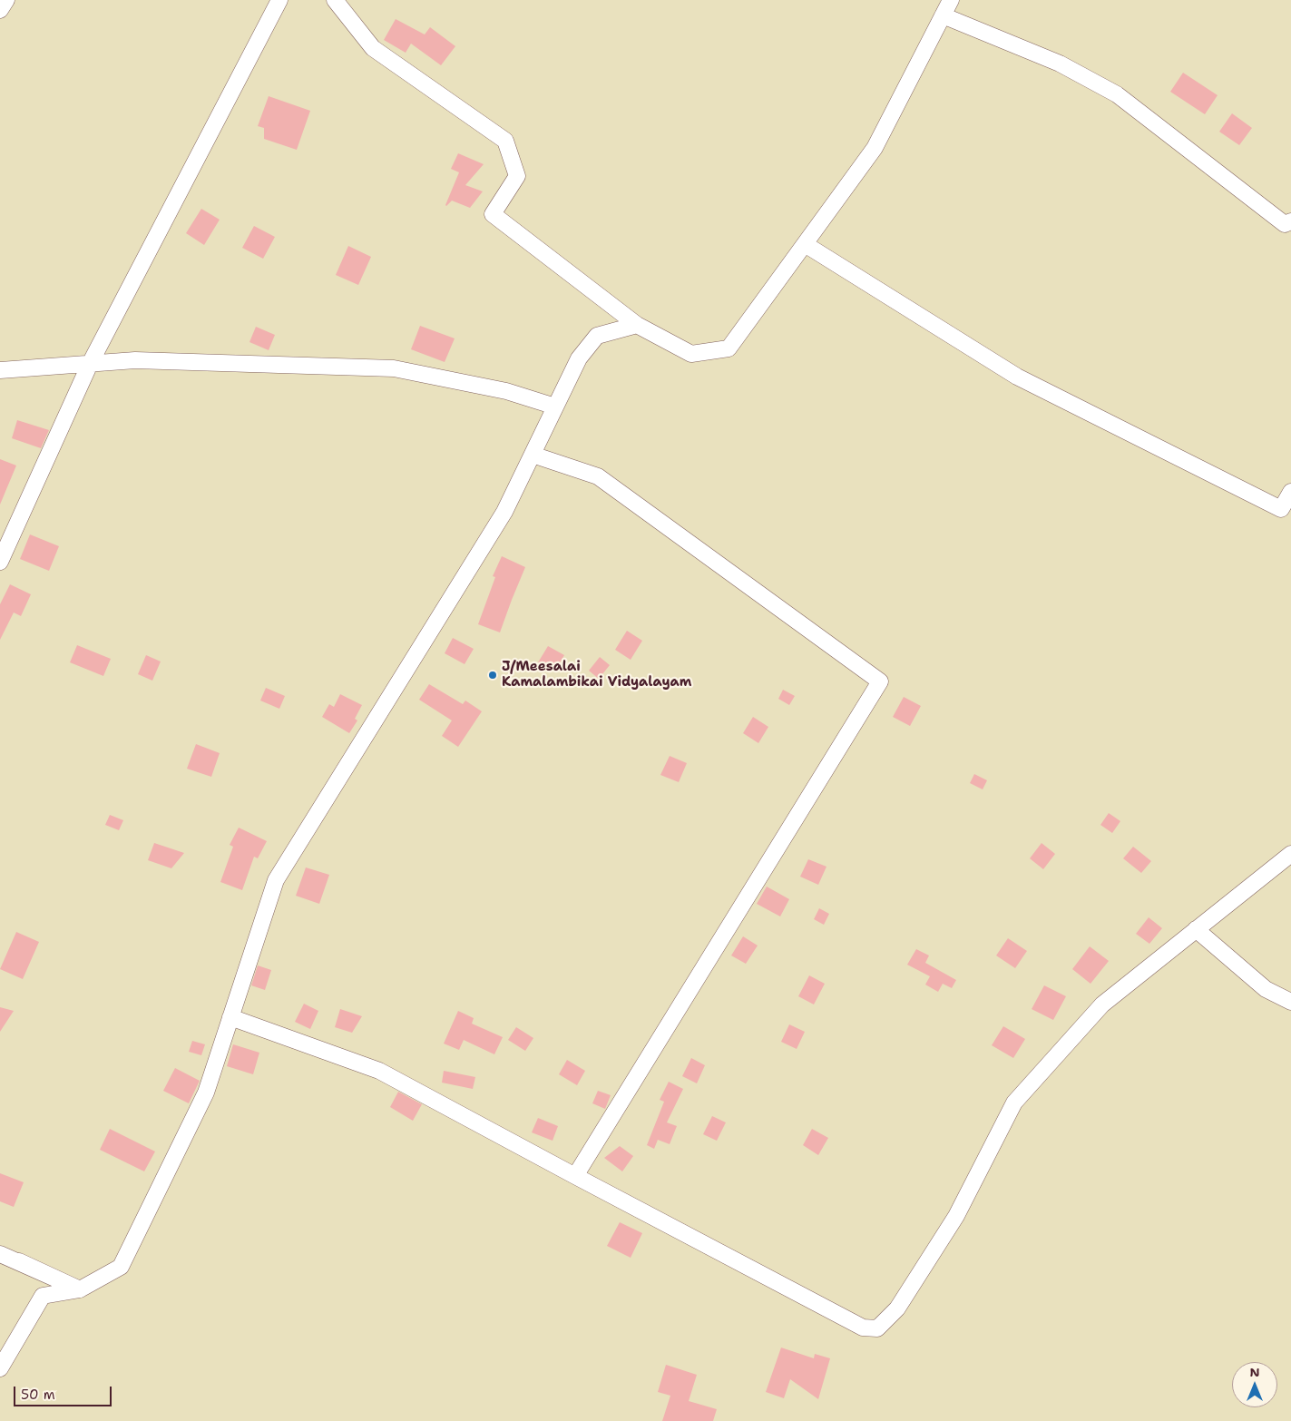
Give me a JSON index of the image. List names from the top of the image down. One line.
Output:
{"places":["J/Meesalai Kamalambikai Vidyalayam"],"scale_bar":"50 m","north":"top"}
